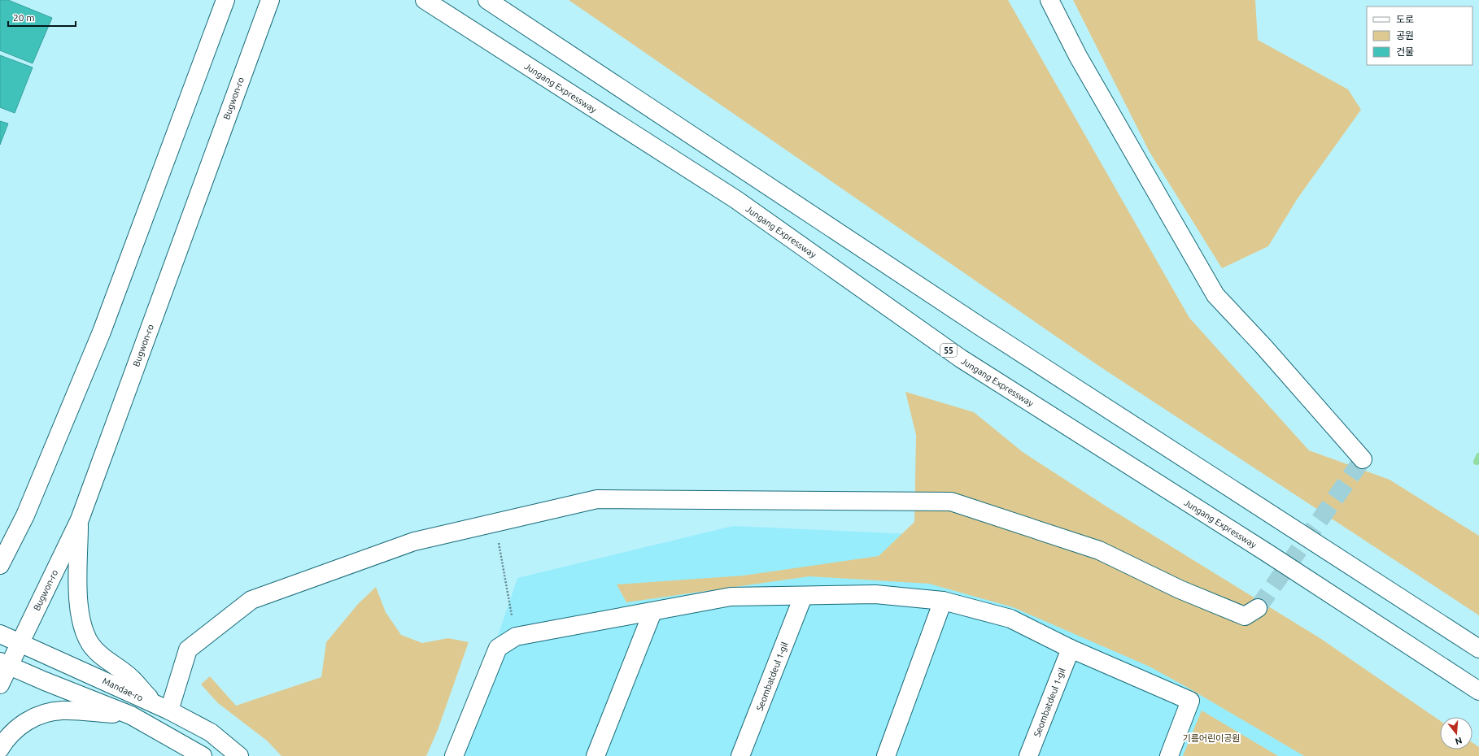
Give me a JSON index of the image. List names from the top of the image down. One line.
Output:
{"streets":{"main road":["Jungang Expressway","Bugwon-ro","55","Seombatdeul 1-gil","Mandae-ro"]},"crossings":[["Bugwon-ro","Mandae-ro"]],"parks":["기름어린이공원"],"legend":["도로","공원","건물"],"scale_bar":"20 m","north":"bottom"}
